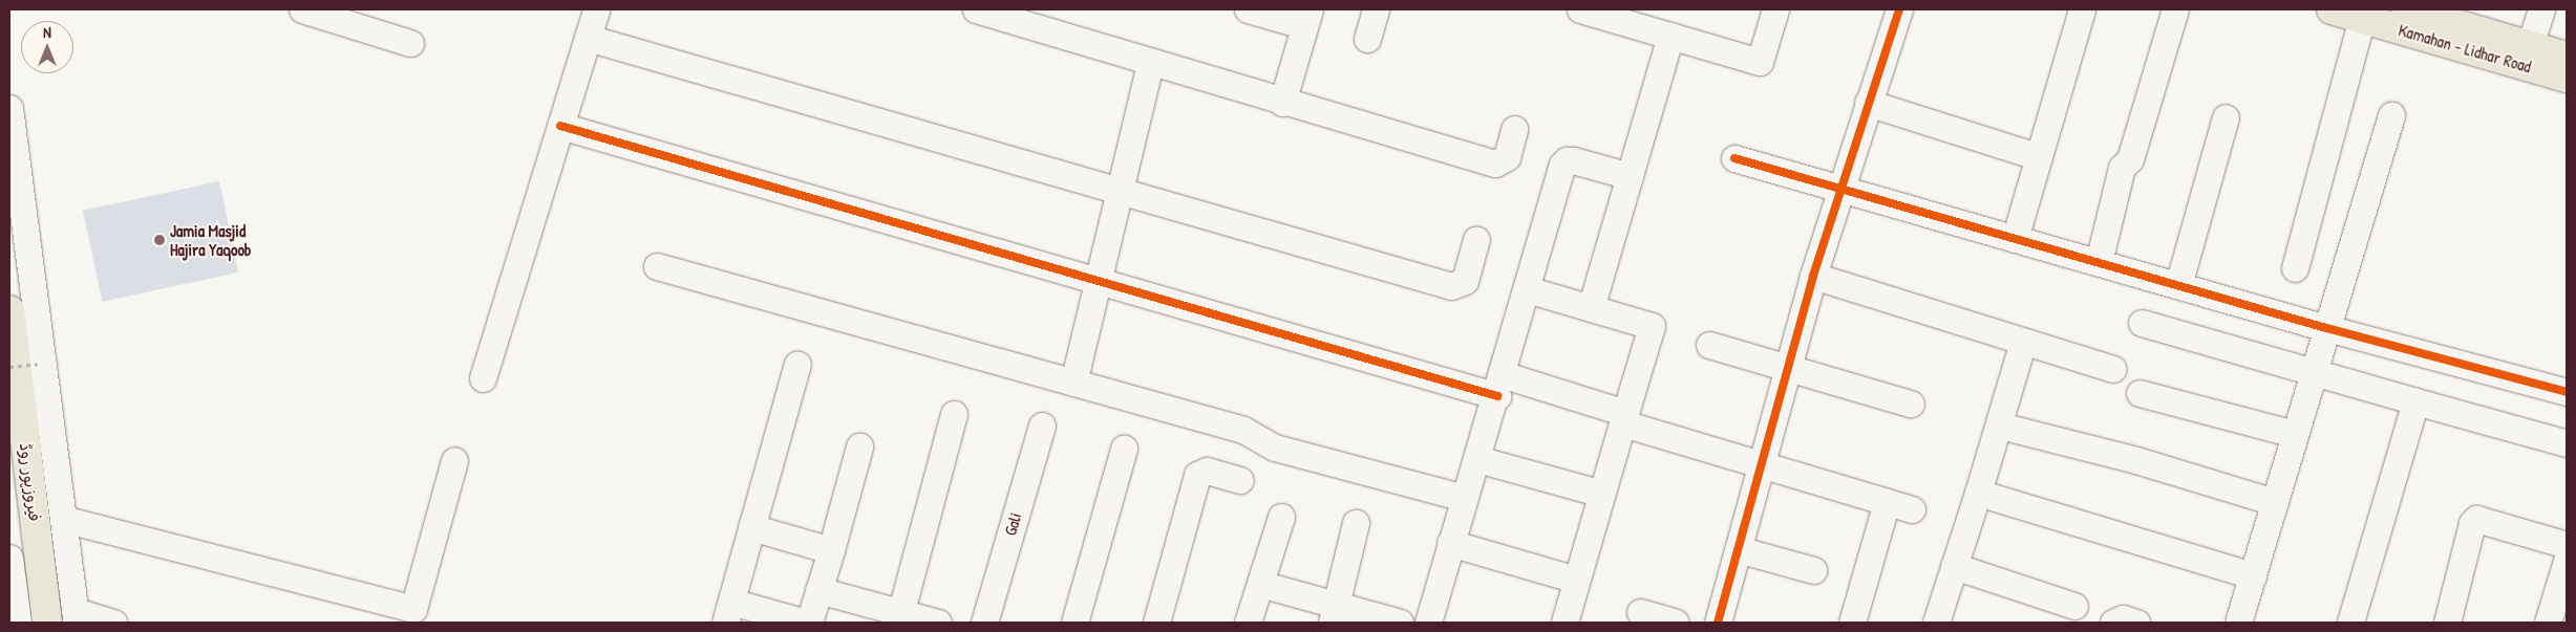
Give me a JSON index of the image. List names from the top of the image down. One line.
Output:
{"streets":{"main road":["Kamahan - Lidhar Road","فیروزپور روڈ"],"street":["Gali"]},"places":["Jamia Masjid Hajira Yaqoob"],"north":"top"}
